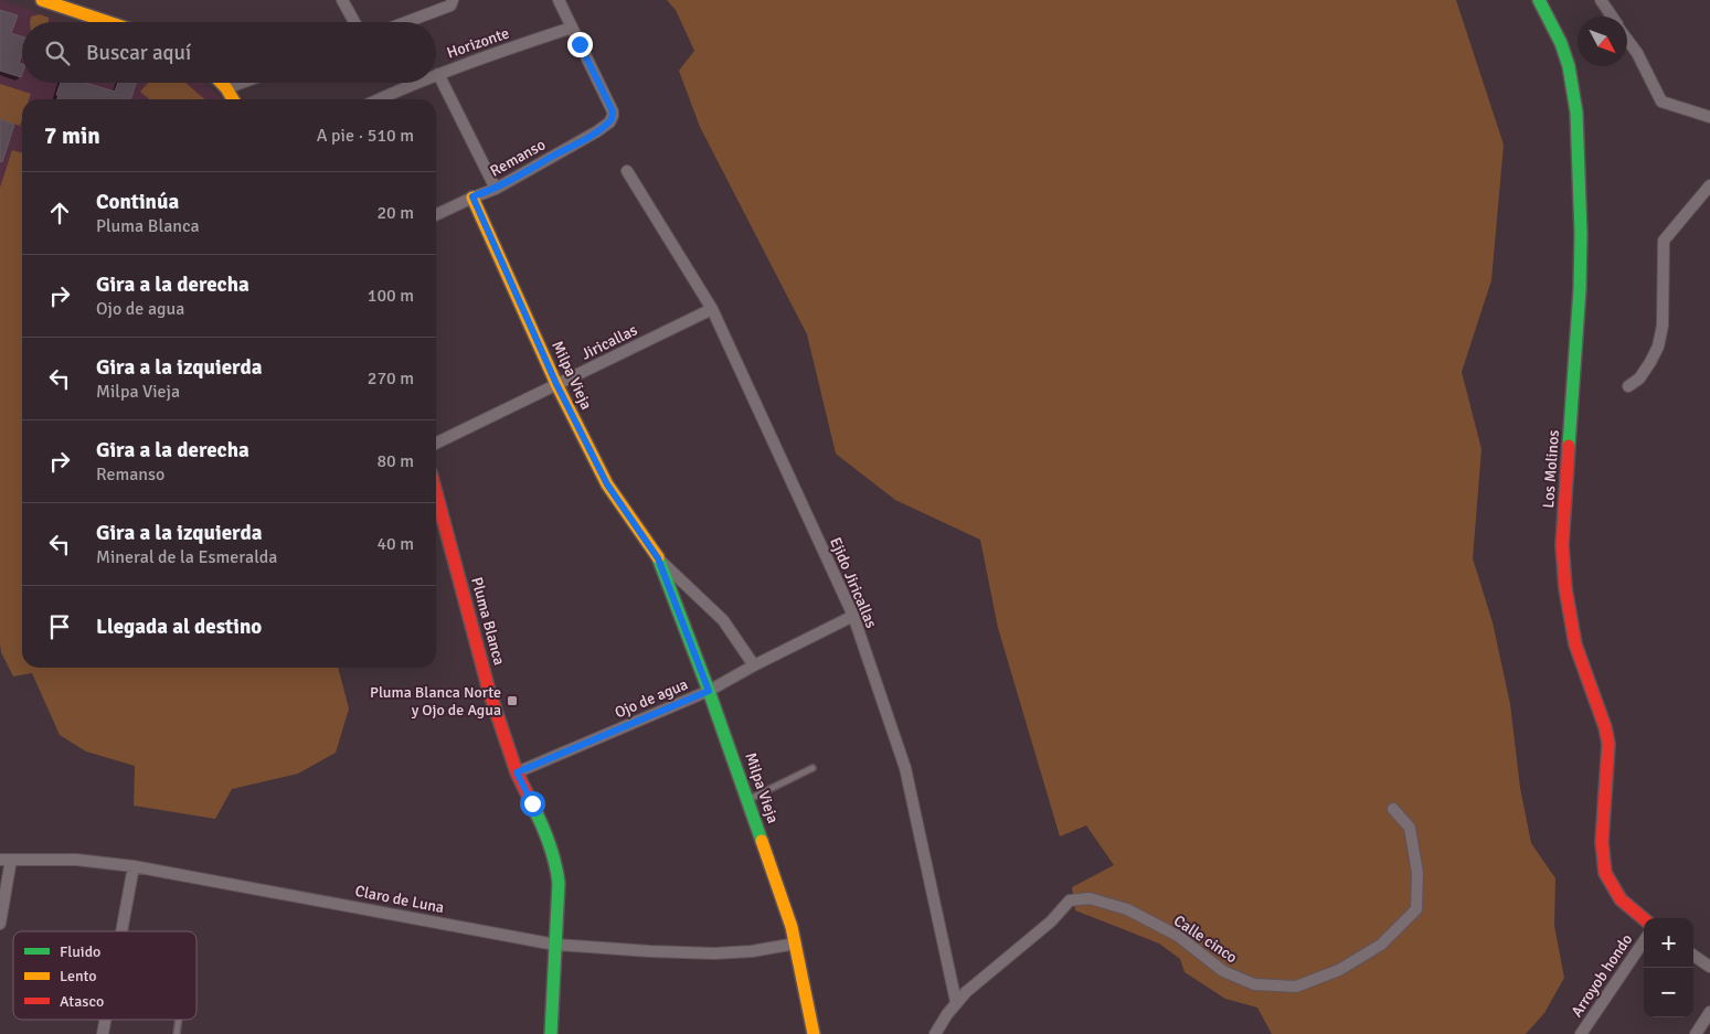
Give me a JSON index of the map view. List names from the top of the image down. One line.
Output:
{"streets":{"street":["Horizonte","Remanso","Jiricallas","Milpa Vieja","Los Molinos","Ejido Jiricallas","Pluma Blanca","Ojo de agua","Claro de Luna","Calle cinco","Arroyob hondo"]},"crossings":[["Horizonte","Remanso"],["Remanso","Milpa Vieja"],["Jiricallas","Milpa Vieja"],["Jiricallas","Ejido Jiricallas"],["Milpa Vieja","Ojo de agua"],["Milpa Vieja","Claro de Luna"],["Ejido Jiricallas","Ojo de agua"],["Ejido Jiricallas","Calle cinco"],["Pluma Blanca","Ojo de agua"],["Pluma Blanca","Claro de Luna"]],"places":{"transit":["Pluma Blanca Norte y Ojo de Agua"]},"legend":["Fluido","Lento","Atasco"],"north":"bottom right","page":{"search":"Buscar aquí","heading":["7 min","A pie · 510 m"],"list":[["Continúa","Pluma Blanca","20 m"],["Gira a la derecha","Ojo de agua","100 m"],["Gira a la izquierda","Milpa Vieja","270 m"],["Gira a la derecha","Remanso","80 m"],["Gira a la izquierda","Mineral de la Esmeralda","40 m"],"Llegada al destino"],"map_buttons":["+","−"]}}
